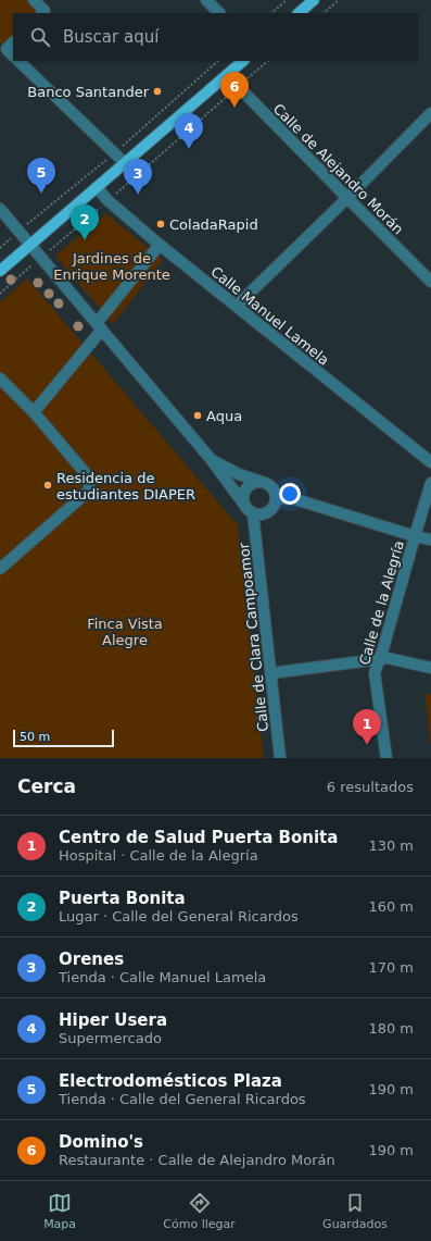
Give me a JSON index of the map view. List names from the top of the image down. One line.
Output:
{"streets":{"street":["Calle de Alejandro Morán","Calle Manuel Lamela","Calle de la Alegría","Calle de Clara Campoamor"]},"parks":["Jardines de Enrique Morente","Finca Vista Alegre"],"places":["Banco Santander","ColadaRapid","Aqua","Residencia de estudiantes DIAPER"],"scale_bar":"50 m","page":{"search":"Buscar aquí","pins":["6","4","5","3","2","1"],"scale":"50 m","heading":["Cerca","6 resultados"],"list":[{"mark":"1","name":"Centro de Salud Puerta Bonita","note":"Hospital · Calle de la Alegría","value":"130 m"},{"mark":"2","name":"Puerta Bonita","note":"Lugar · Calle del General Ricardos","value":"160 m"},{"mark":"3","name":"Orenes","note":"Tienda · Calle Manuel Lamela","value":"170 m"},{"mark":"4","name":"Hiper Usera","note":"Supermercado","value":"180 m"},{"mark":"5","name":"Electrodomésticos Plaza","note":"Tienda · Calle del General Ricardos","value":"190 m"},{"mark":"6","name":"Domino's","note":"Restaurante · Calle de Alejandro Morán","value":"190 m"}],"nav":["Mapa","Cómo llegar","Guardados"]}}
